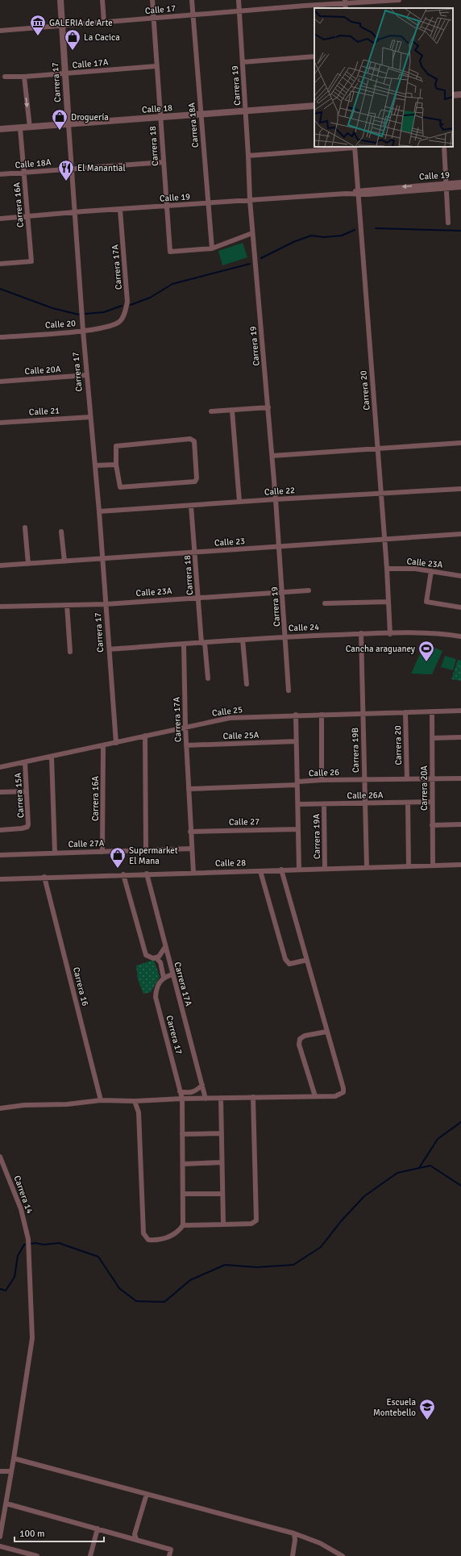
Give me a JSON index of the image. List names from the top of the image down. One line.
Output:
{"streets":{"street":["Calle 17","Calle 17A","Carrera 17","Carrera 19","Calle 18","Carrera 18A","Carrera 18","Calle 18A","Calle 19","Carrera 16A","Carrera 17A","Calle 20","Calle 20A","Carrera 20","Calle 21","Calle 22","Calle 23","Calle 23A","Calle 24","Calle 25","Calle 25A","Carrera 19B","Calle 26","Carrera 20A","Carrera 15A","Calle 26A","Calle 27","Carrera 19A","Calle 27A","Calle 28","Carrera 16","Carrera 14"]},"crossings":[["Calle 17","Carrera 17"],["Calle 17","Carrera 19"],["Calle 17","Carrera 18A"],["Calle 17","Carrera 18"],["Calle 17A","Carrera 17"],["Calle 17A","Carrera 18"],["Carrera 17","Calle 18"],["Carrera 17","Calle 18A"],["Carrera 17","Calle 19"],["Carrera 17","Calle 20"],["Carrera 17","Calle 20A"],["Carrera 17","Calle 21"],["Carrera 17","Calle 22"],["Carrera 17","Calle 23"],["Carrera 17","Calle 23A"],["Carrera 17","Calle 24"],["Carrera 17","Calle 25"],["Carrera 19","Calle 18"],["Carrera 19","Calle 19"],["Carrera 19","Calle 22"],["Carrera 19","Calle 23"],["Carrera 19","Calle 23A"],["Carrera 19","Calle 24"],["Calle 18","Carrera 18A"],["Calle 18","Carrera 18"],["Calle 18","Carrera 16A"],["Carrera 18A","Carrera 18"],["Carrera 18A","Calle 19"],["Carrera 18","Calle 18A"],["Carrera 18","Calle 19"],["Carrera 18","Calle 22"],["Carrera 18","Calle 23"],["Carrera 18","Calle 23A"],["Carrera 18","Calle 24"],["Calle 18A","Carrera 16A"],["Calle 19","Carrera 16A"],["Calle 19","Carrera 17A"],["Calle 19","Carrera 20"],["Carrera 16A","Calle 25"],["Carrera 16A","Calle 27A"],["Carrera 17A","Calle 20"],["Carrera 17A","Calle 24"],["Carrera 17A","Calle 25"],["Carrera 17A","Calle 25A"],["Carrera 17A","Calle 26"],["Carrera 17A","Calle 27"],["Carrera 17A","Calle 27A"],["Carrera 17A","Calle 28"],["Carrera 20","Calle 22"],["Carrera 20","Calle 23"],["Carrera 20","Calle 23A"],["Carrera 20","Calle 24"],["Carrera 20","Calle 25"],["Carrera 20","Calle 26"],["Calle 24","Carrera 19B"],["Calle 25","Carrera 19B"],["Calle 25","Carrera 20A"],["Calle 25","Carrera 15A"],["Carrera 19B","Calle 26"],["Carrera 19B","Calle 26A"],["Carrera 19B","Calle 28"],["Calle 26","Carrera 20A"],["Carrera 20A","Calle 26A"],["Carrera 20A","Calle 28"],["Calle 26A","Carrera 19A"],["Carrera 19A","Calle 28"],["Calle 28","Carrera 16"]],"places":{"museum":["GALERIA de Arte"],"shop":["La Cacica","Droguería","Supermarket El Mana"],"restaurant":["El Manantial"],"sports":["Cancha araguaney"],"school or university":["Escuela Montebello"]},"scale_bar":"100 m"}
